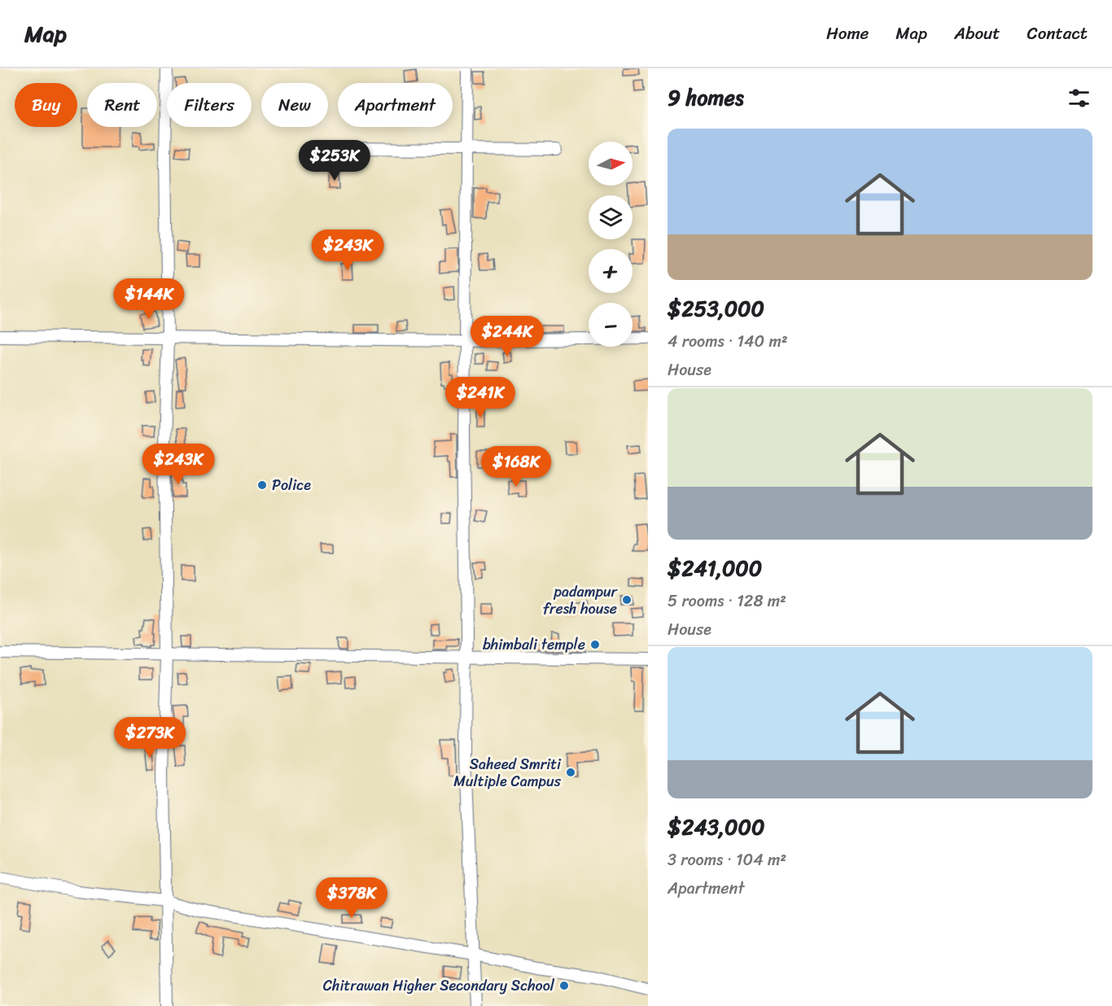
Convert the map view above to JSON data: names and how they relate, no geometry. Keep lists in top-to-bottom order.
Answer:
{
  "places": [
    "Police",
    "padampur fresh house",
    "bhimbali temple",
    "Saheed Smriti Multiple Campus",
    "Chitrawan Higher Secondary School"
  ],
  "north": "right",
  "page": {
    "header": "Map",
    "nav": [
      "Home",
      "Map",
      "About",
      "Contact"
    ],
    "heading": "9 homes",
    "chip": [
      "Buy",
      "Rent",
      "Filters",
      "New",
      "Apartment"
    ],
    "list": [
      {
        "name": "$253,000",
        "note": "4 rooms · 140 m² · House"
      },
      {
        "name": "$241,000",
        "note": "5 rooms · 128 m² · House"
      },
      {
        "name": "$243,000",
        "note": "3 rooms · 104 m² · Apartment"
      }
    ],
    "price": [
      "$253K",
      "$243K",
      "$144K",
      "$244K",
      "$241K",
      "$243K",
      "$168K",
      "$273K",
      "$378K"
    ],
    "map_buttons": ["+", "−"]
  }
}
